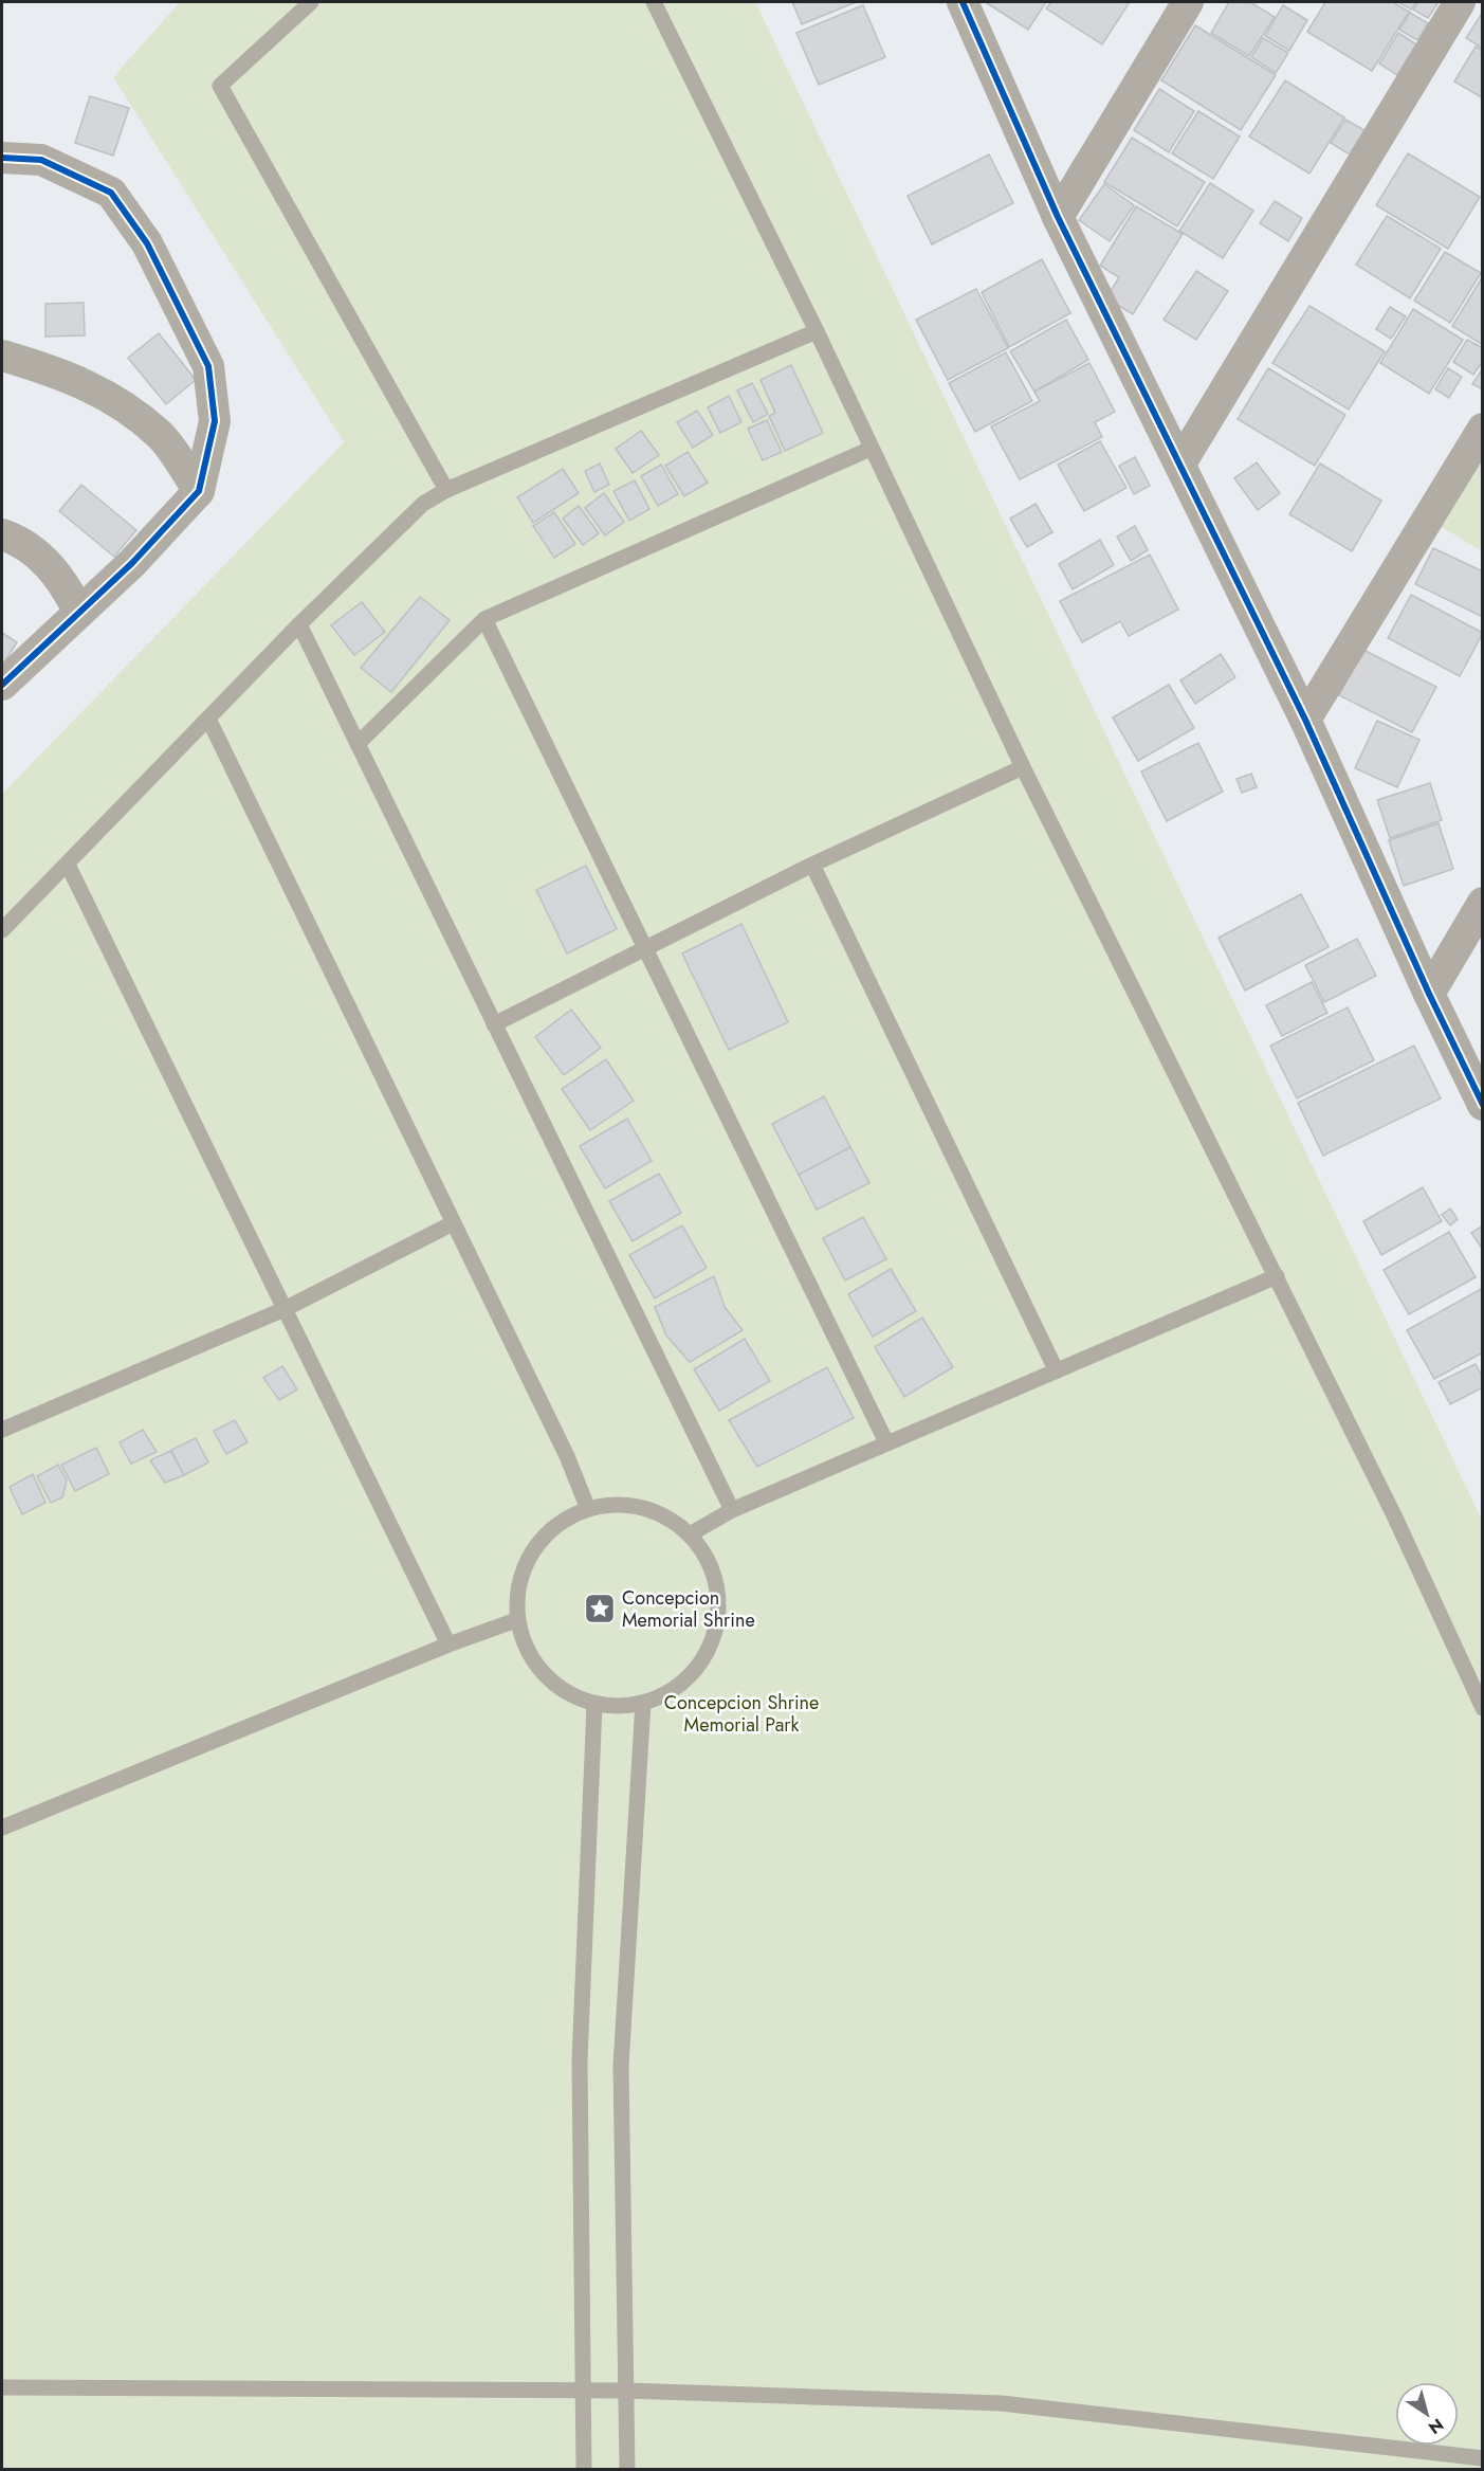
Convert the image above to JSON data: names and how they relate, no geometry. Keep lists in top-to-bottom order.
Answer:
{
  "parks": ["Concepcion Shrine Memorial Park"],
  "places": {
    "place": ["Concepcion Memorial Shrine"]
  },
  "north": "bottom right"
}
